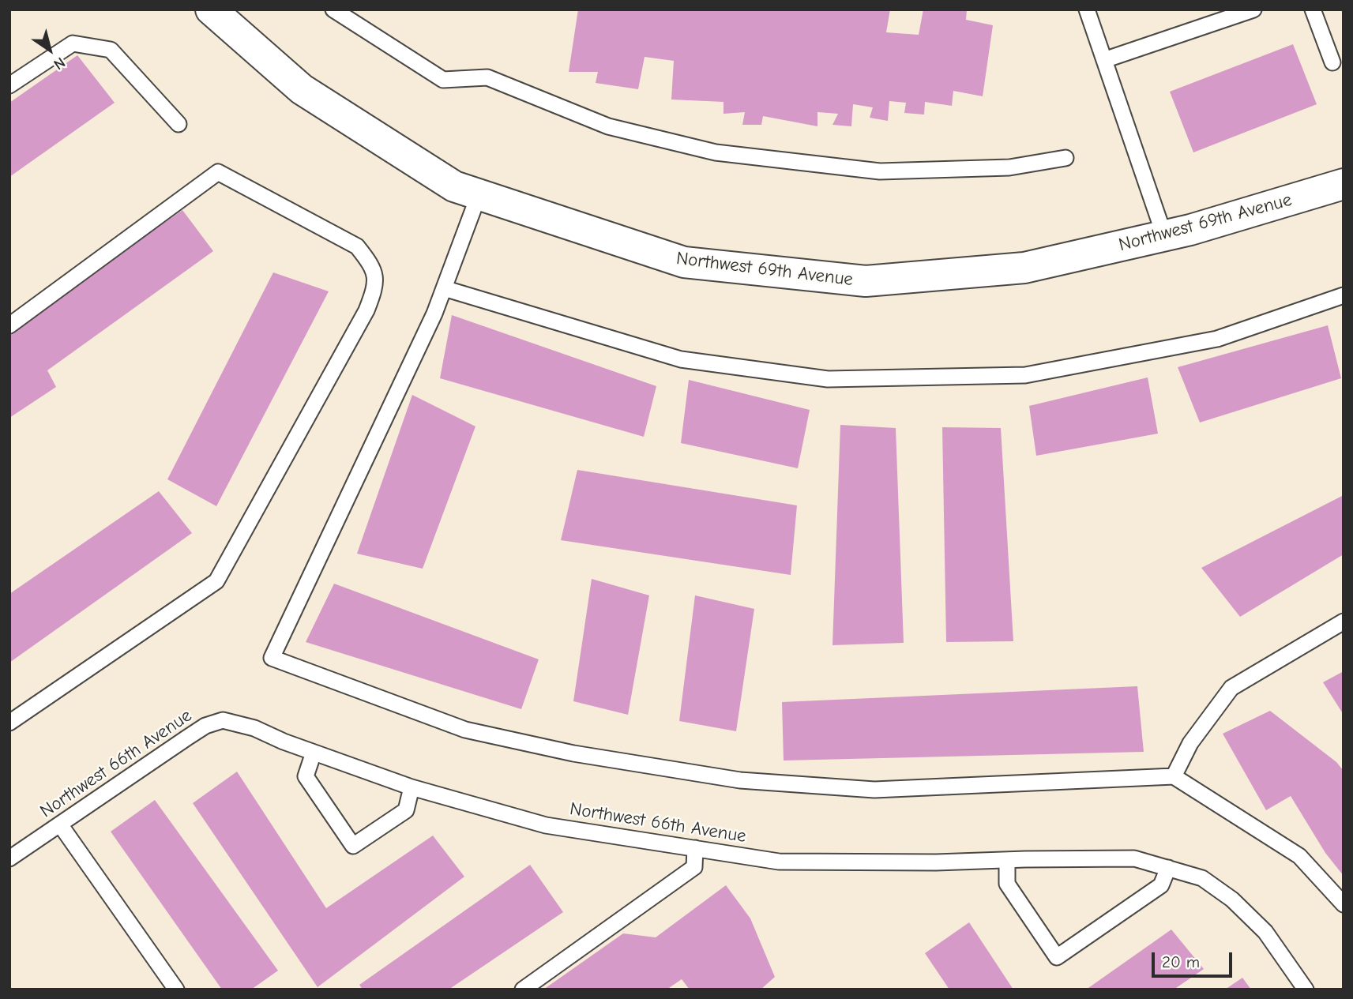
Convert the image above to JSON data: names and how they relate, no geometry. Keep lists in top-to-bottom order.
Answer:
{
  "streets": {
    "street": ["Northwest 69th Avenue"],
    "lane": ["Northwest 66th Avenue"]
  },
  "scale_bar": "20 m",
  "north": "bottom right"
}
